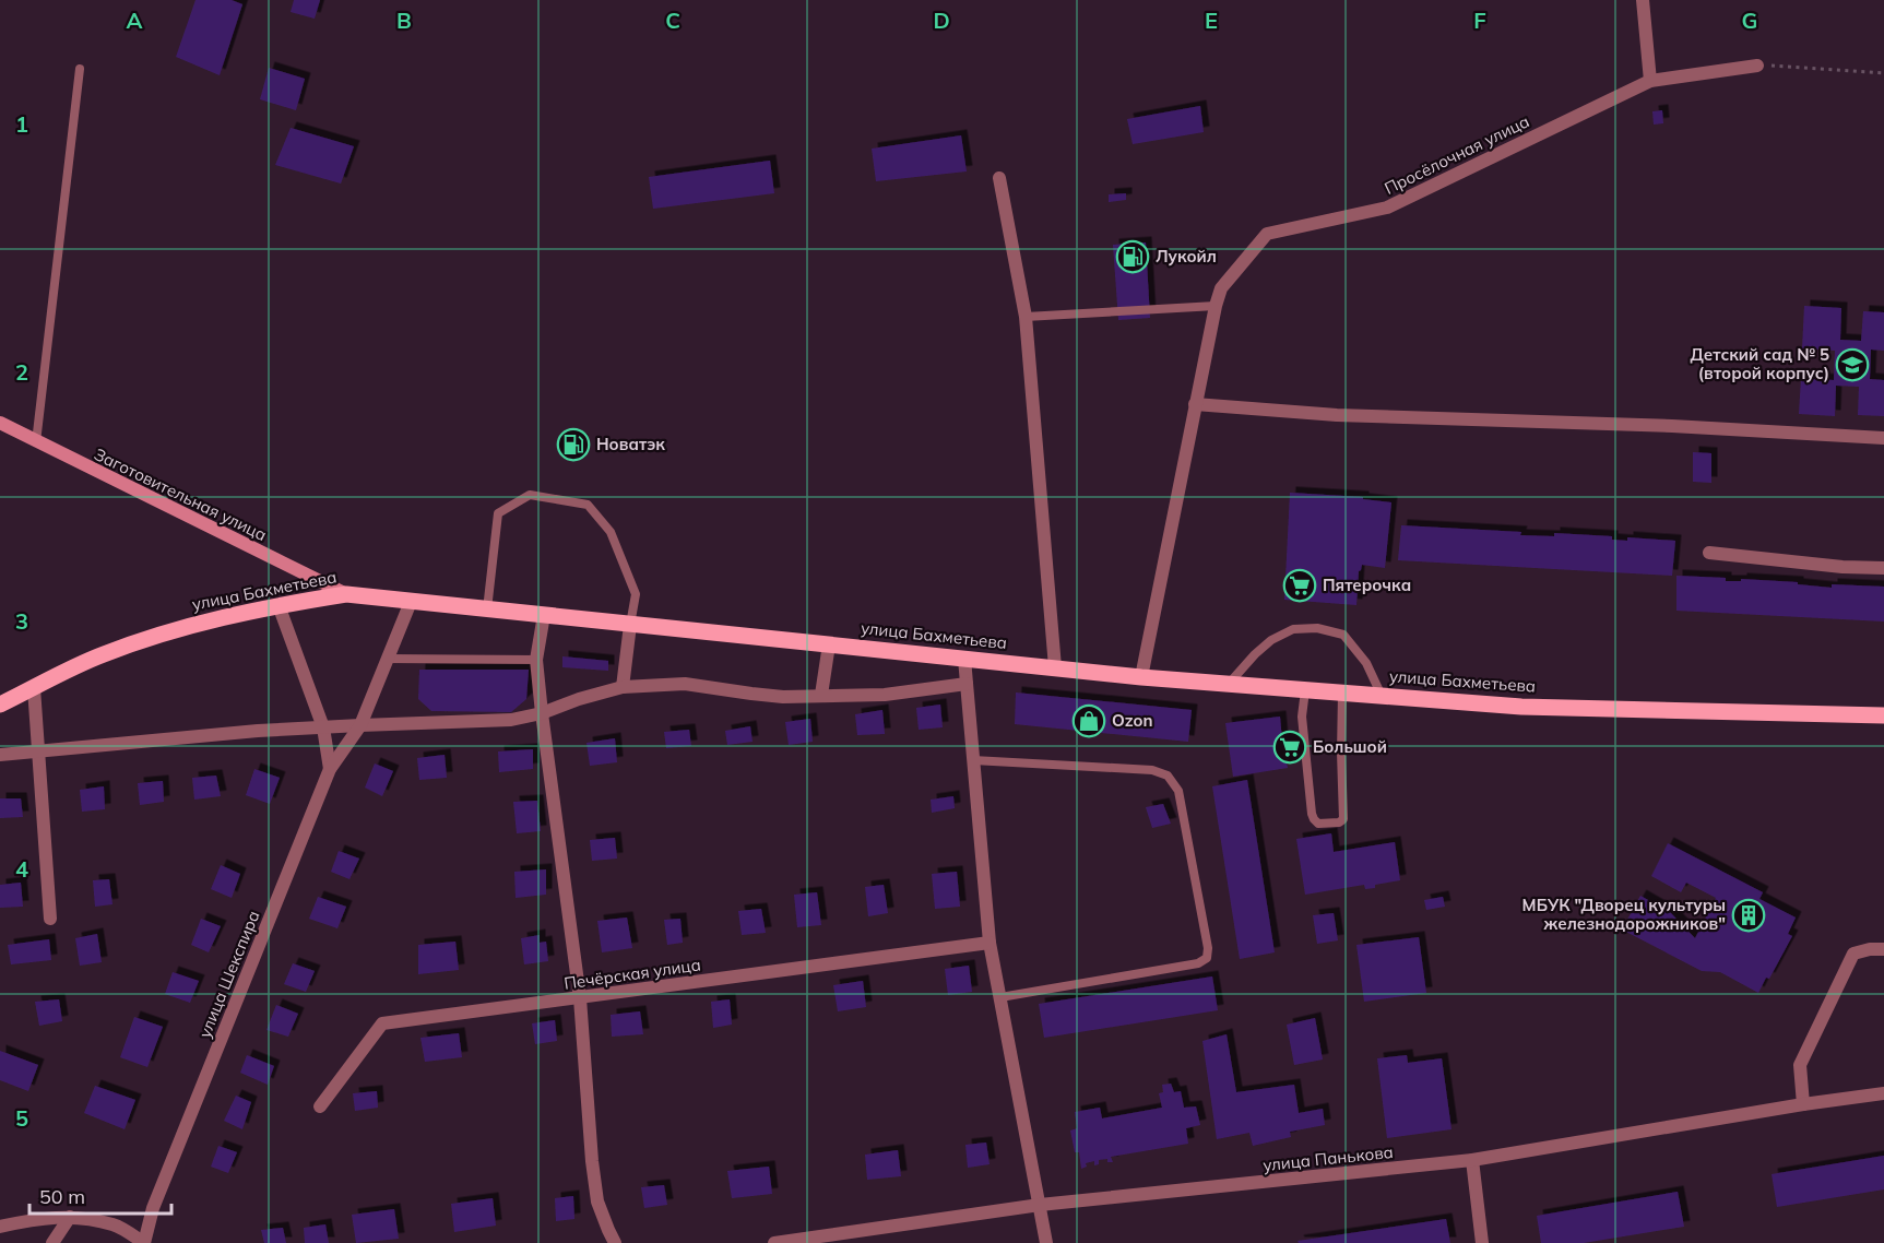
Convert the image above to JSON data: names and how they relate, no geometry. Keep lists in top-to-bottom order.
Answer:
{
  "streets": {
    "main road": ["Заготовительная улица", "улица Бахметьева"],
    "street": [
      "Просёлочная улица",
      "улица Шекспира",
      "Печёрская улица",
      "улица Панькова"
    ]
  },
  "crossings": [
    ["Просёлочная улица", "улица Бахметьева"],
    ["Заготовительная улица", "улица Бахметьева"],
    ["улица Бахметьева", "улица Шекспира"]
  ],
  "places": {
    "fuel station": ["Лукойл", "Новатэк"],
    "school or university": ["Детский сад № 5 (второй корпус)"],
    "supermarket": ["Пятерочка", "Большой"],
    "shop": ["Ozon"],
    "building": ["МБУК \"Дворец культуры железнодорожников\""]
  },
  "scale_bar": "50 m",
  "grid": {
    "columns": [
      "A",
      "B",
      "C",
      "D",
      "E",
      "F",
      "G"
    ],
    "rows": [
      "1",
      "2",
      "3",
      "4",
      "5"
    ]
  }
}
